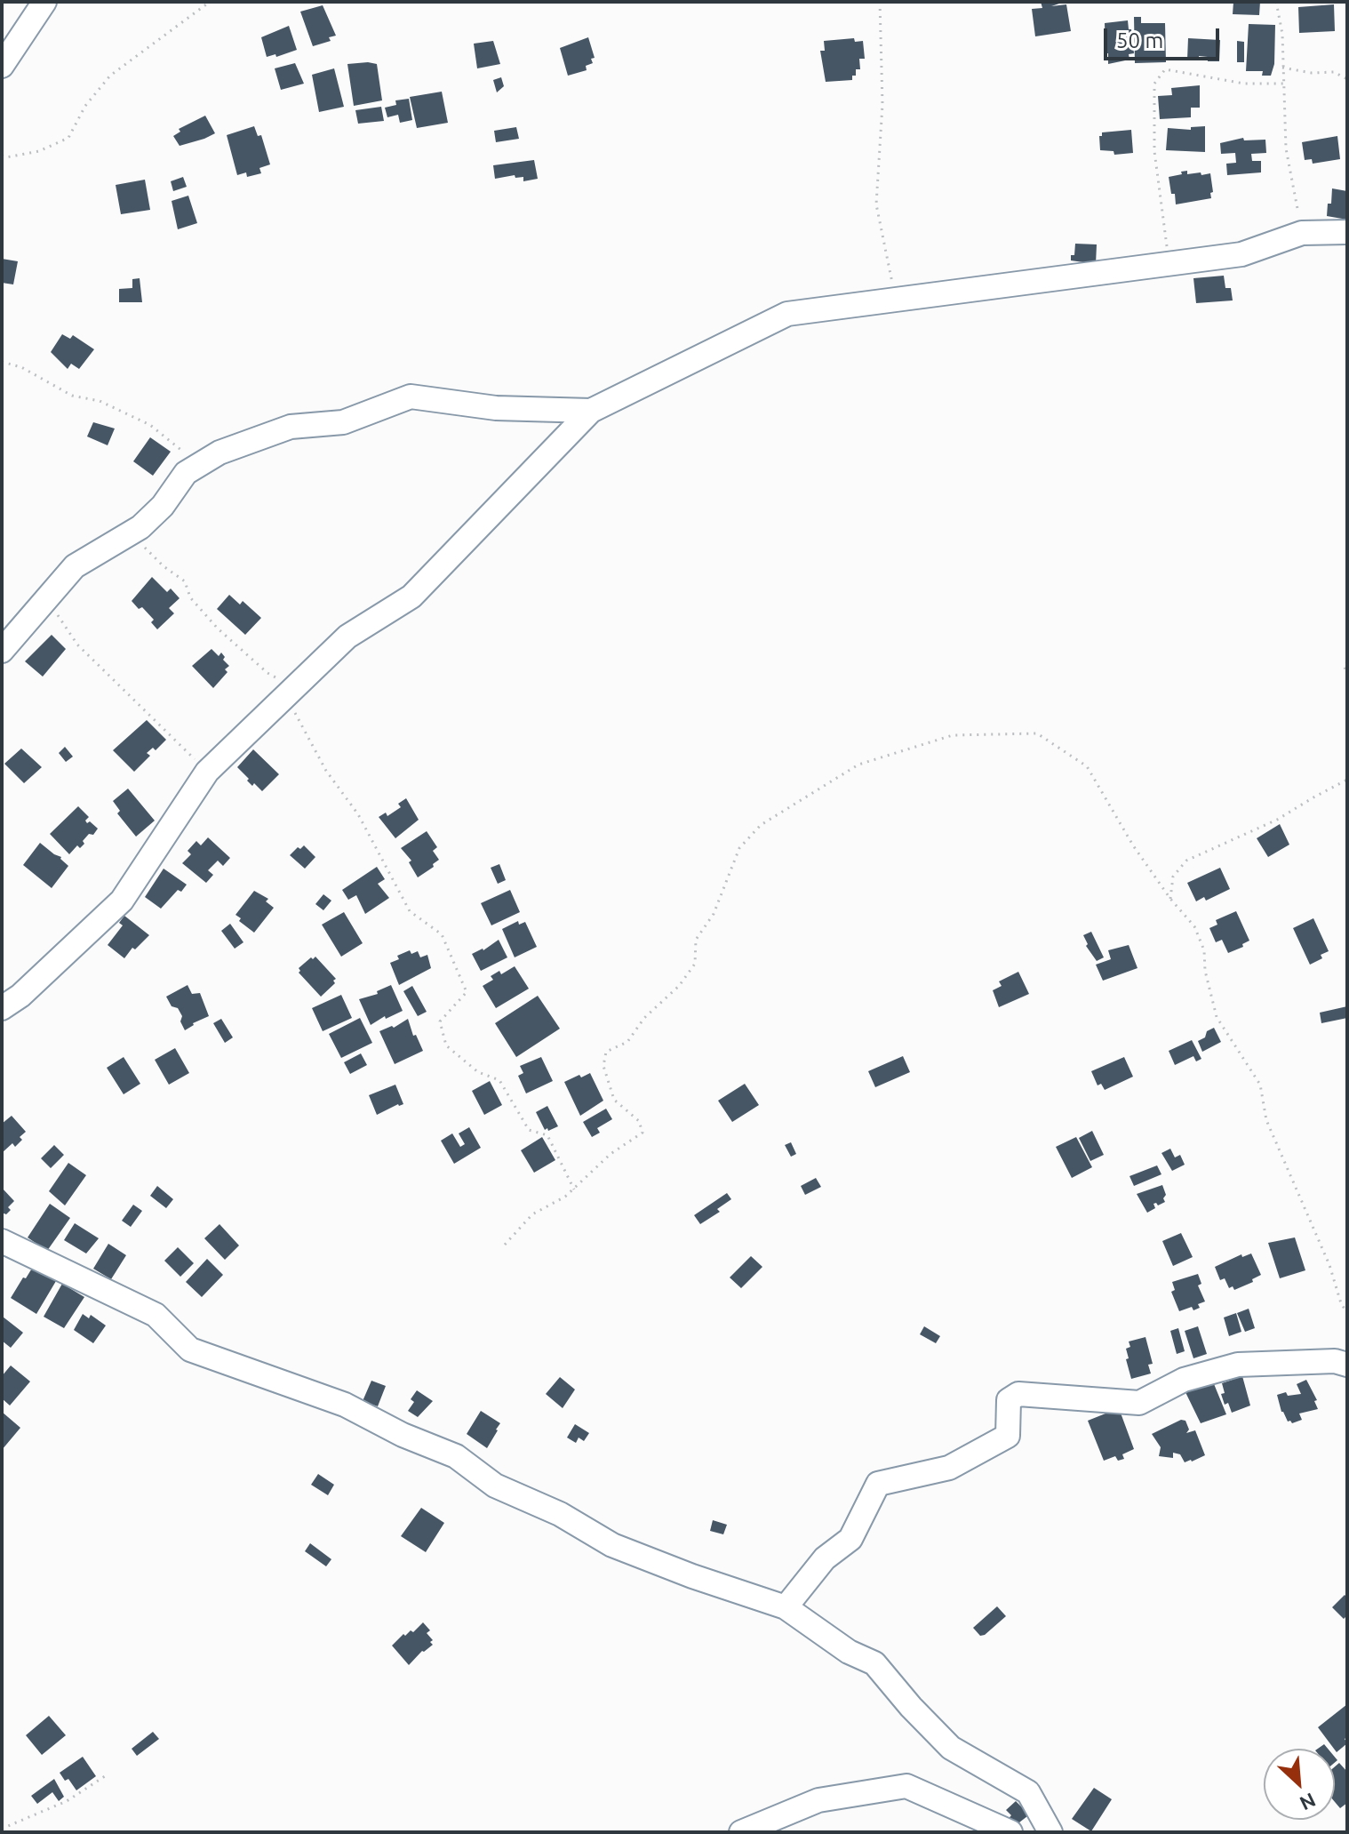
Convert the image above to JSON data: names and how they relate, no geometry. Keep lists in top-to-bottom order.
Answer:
{
  "scale_bar": "50 m",
  "north": "bottom right"
}
